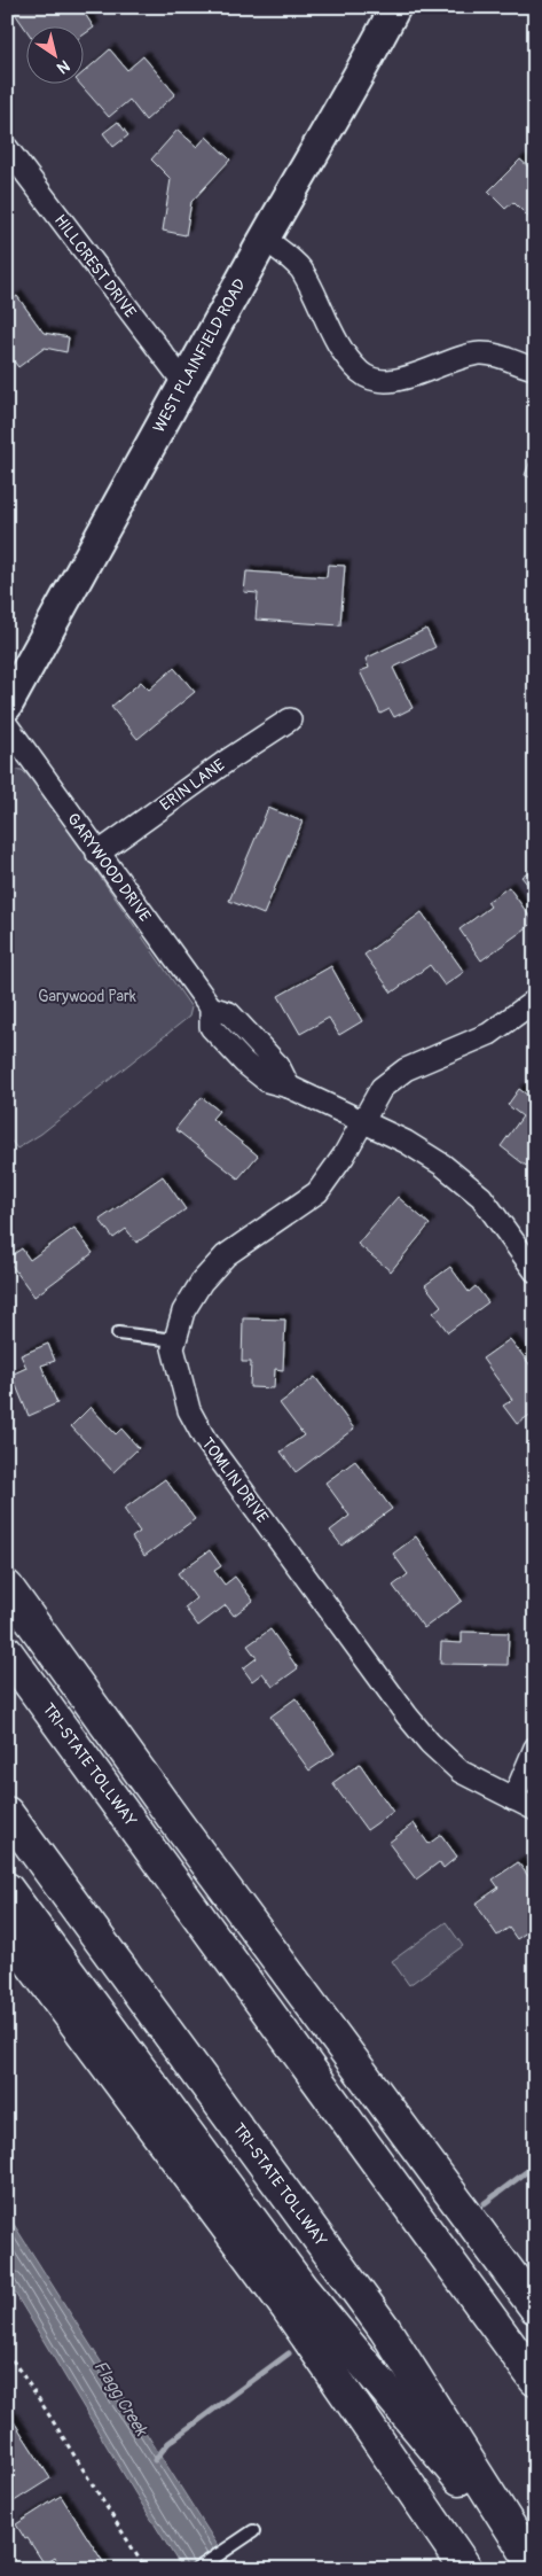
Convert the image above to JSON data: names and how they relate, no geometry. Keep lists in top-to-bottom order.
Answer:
{
  "streets": {
    "highway": ["TRI-STATE TOLLWAY"],
    "main road": ["WEST PLAINFIELD ROAD"],
    "street": [
      "HILLCREST DRIVE",
      "ERIN LANE",
      "GARYWOOD DRIVE",
      "TOMLIN DRIVE"
    ]
  },
  "crossings": [
    ["HILLCREST DRIVE", "WEST PLAINFIELD ROAD"],
    ["ERIN LANE", "GARYWOOD DRIVE"],
    ["GARYWOOD DRIVE", "TOMLIN DRIVE"]
  ],
  "water": ["Flagg Creek"],
  "parks": ["Garywood Park"],
  "north": "bottom right"
}
